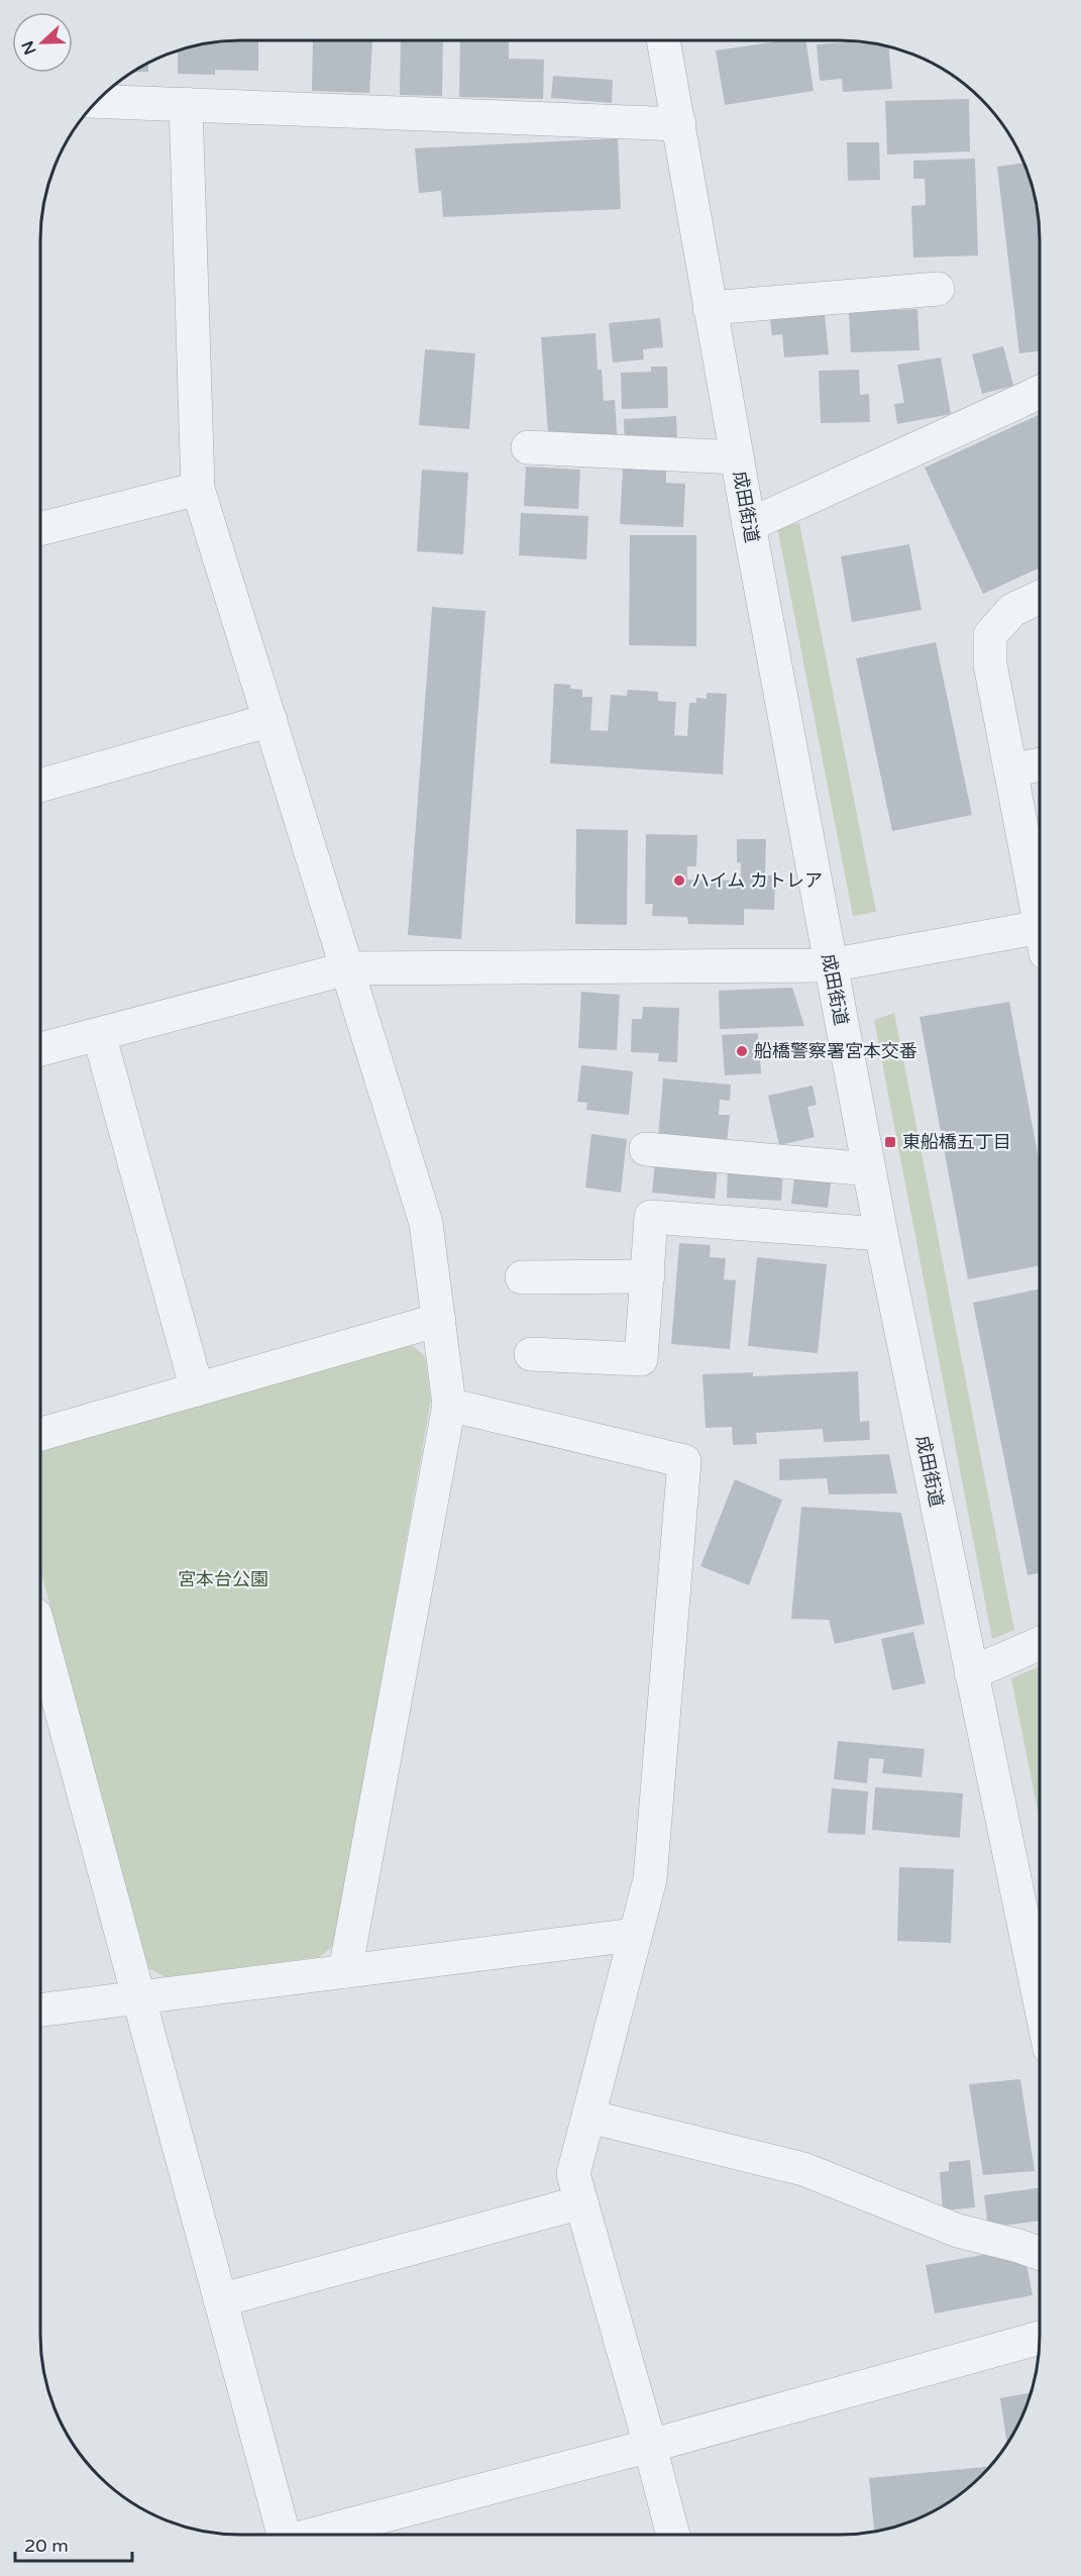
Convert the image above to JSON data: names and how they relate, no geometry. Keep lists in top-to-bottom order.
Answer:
{
  "streets": {
    "street": ["成田街道"]
  },
  "parks": ["宮本台公園"],
  "places": {
    "other": ["ハイム カトレア", "船橋警察署宮本交番"],
    "transit": ["東船橋五丁目"]
  },
  "scale_bar": "20 m",
  "north": "left"
}
